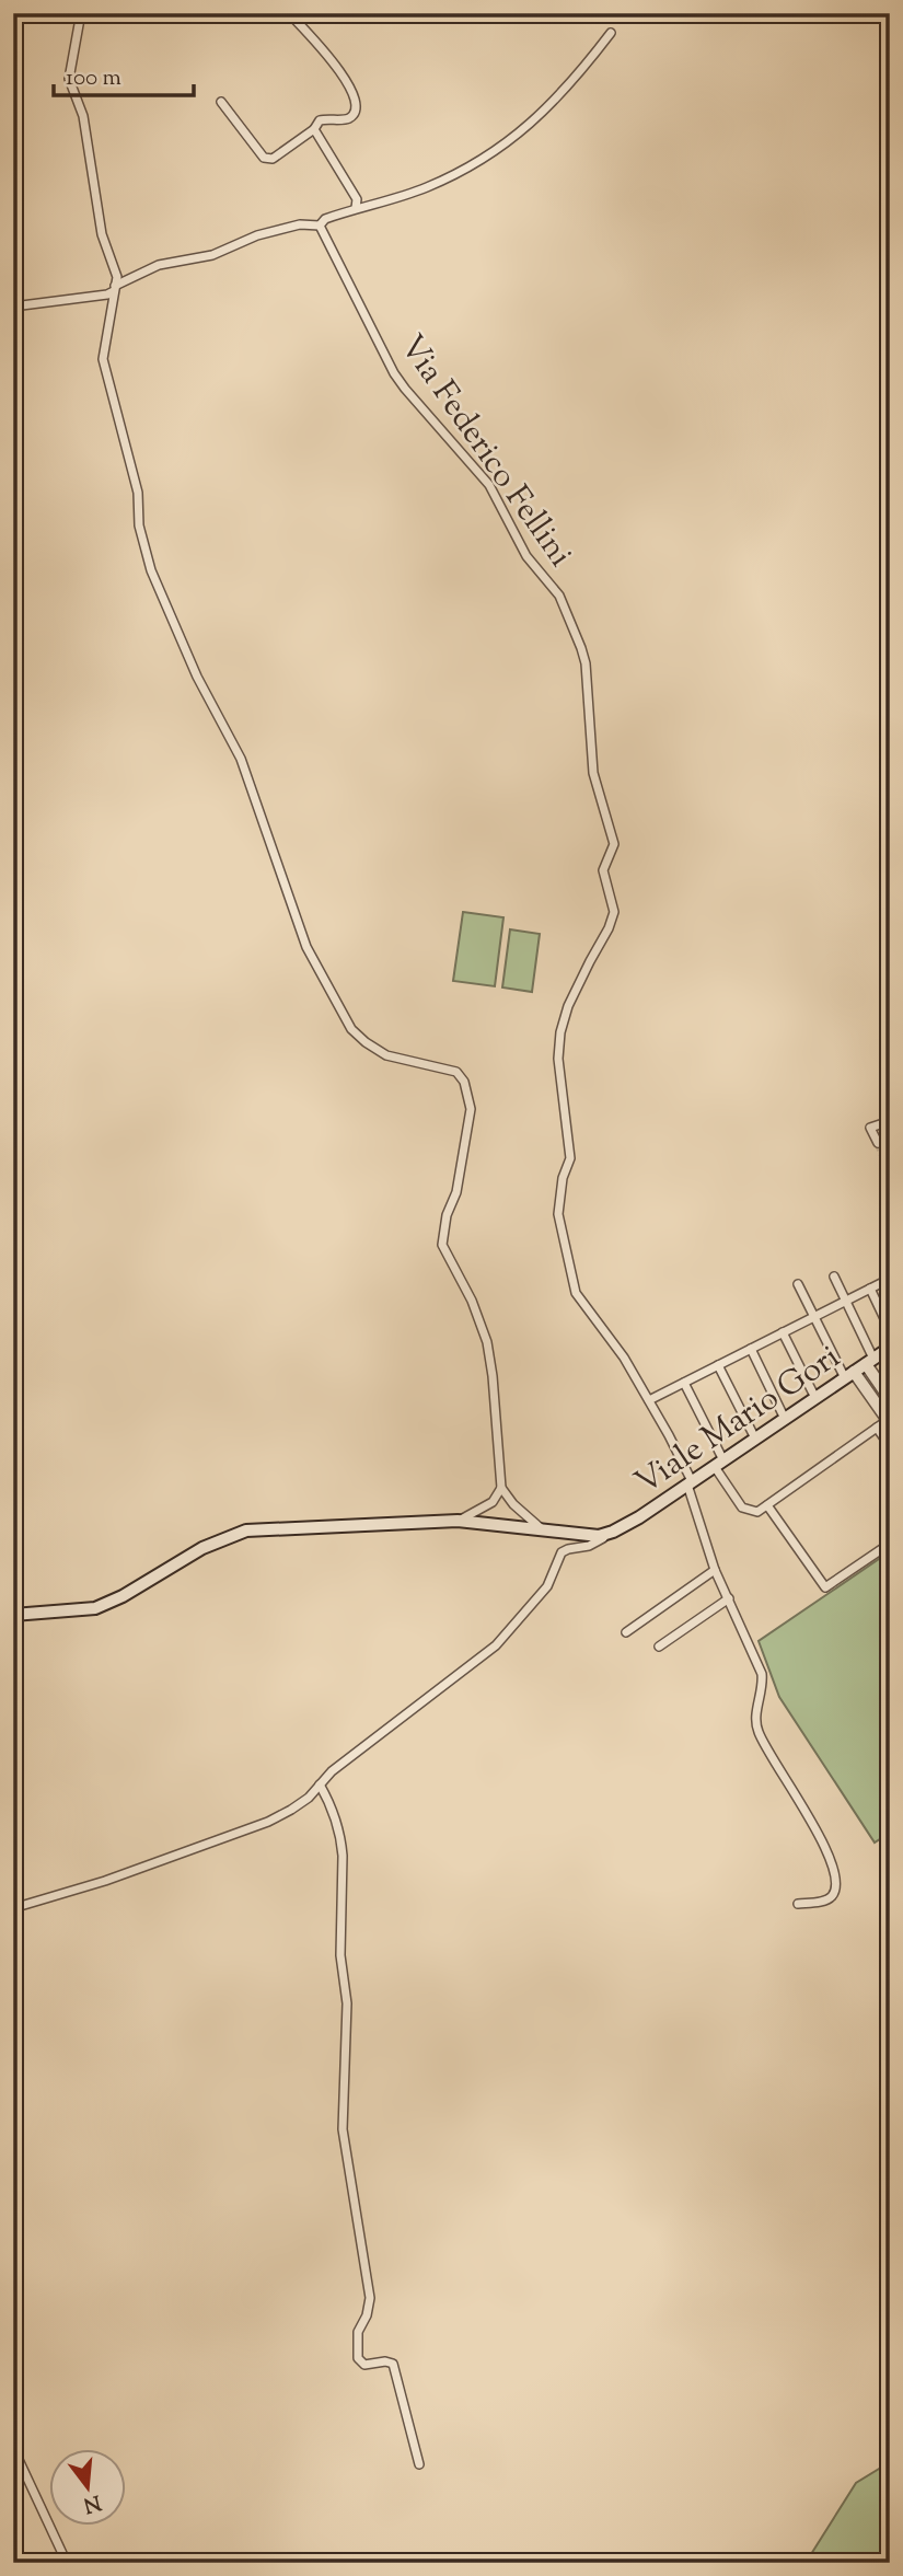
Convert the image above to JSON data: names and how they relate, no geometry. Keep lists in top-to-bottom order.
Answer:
{
  "streets": {
    "main road": ["Viale Mario Gori"],
    "street": ["Via Federico Fellini"]
  },
  "crossings": [
    ["Via Federico Fellini", "Viale Mario Gori"]
  ],
  "scale_bar": "100 m",
  "north": "bottom"
}
